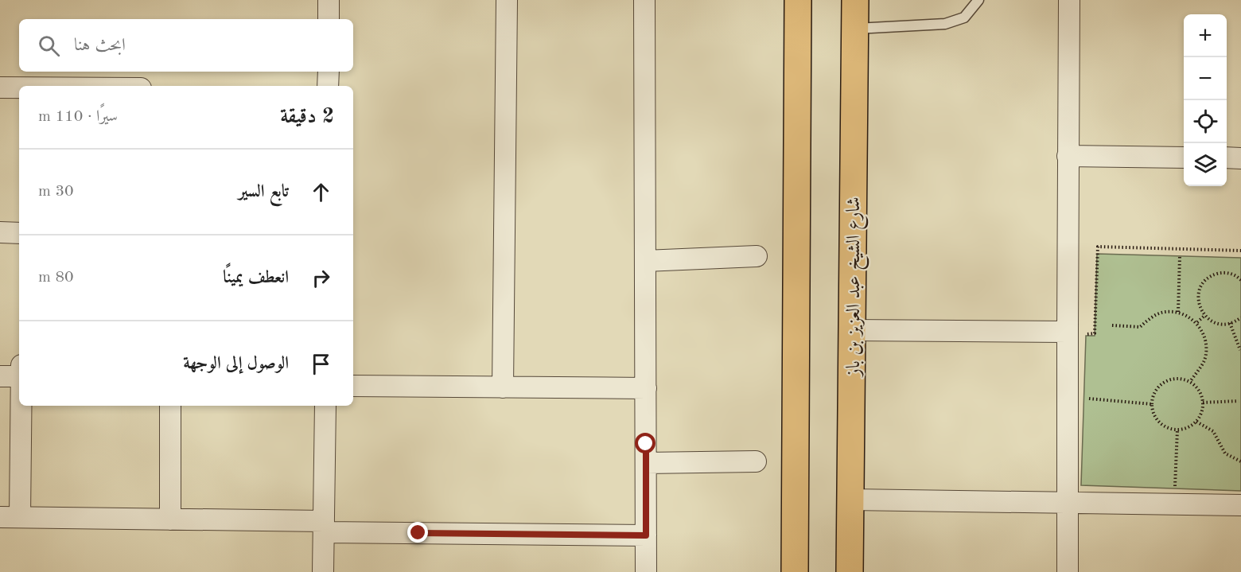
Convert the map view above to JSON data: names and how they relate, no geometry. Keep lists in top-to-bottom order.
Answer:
{
  "streets": {
    "main road": ["شارع الشيخ عبد العزيز بن باز"]
  },
  "page": {
    "map_buttons": ["+", "−"],
    "search": "ابحث هنا",
    "heading": ["2 دقيقة", "سيرًا · 110 m"],
    "list": [
      ["تابع السير", "30 m"],
      ["انعطف يمينًا", "80 m"],
      "الوصول إلى الوجهة"
    ]
  }
}
